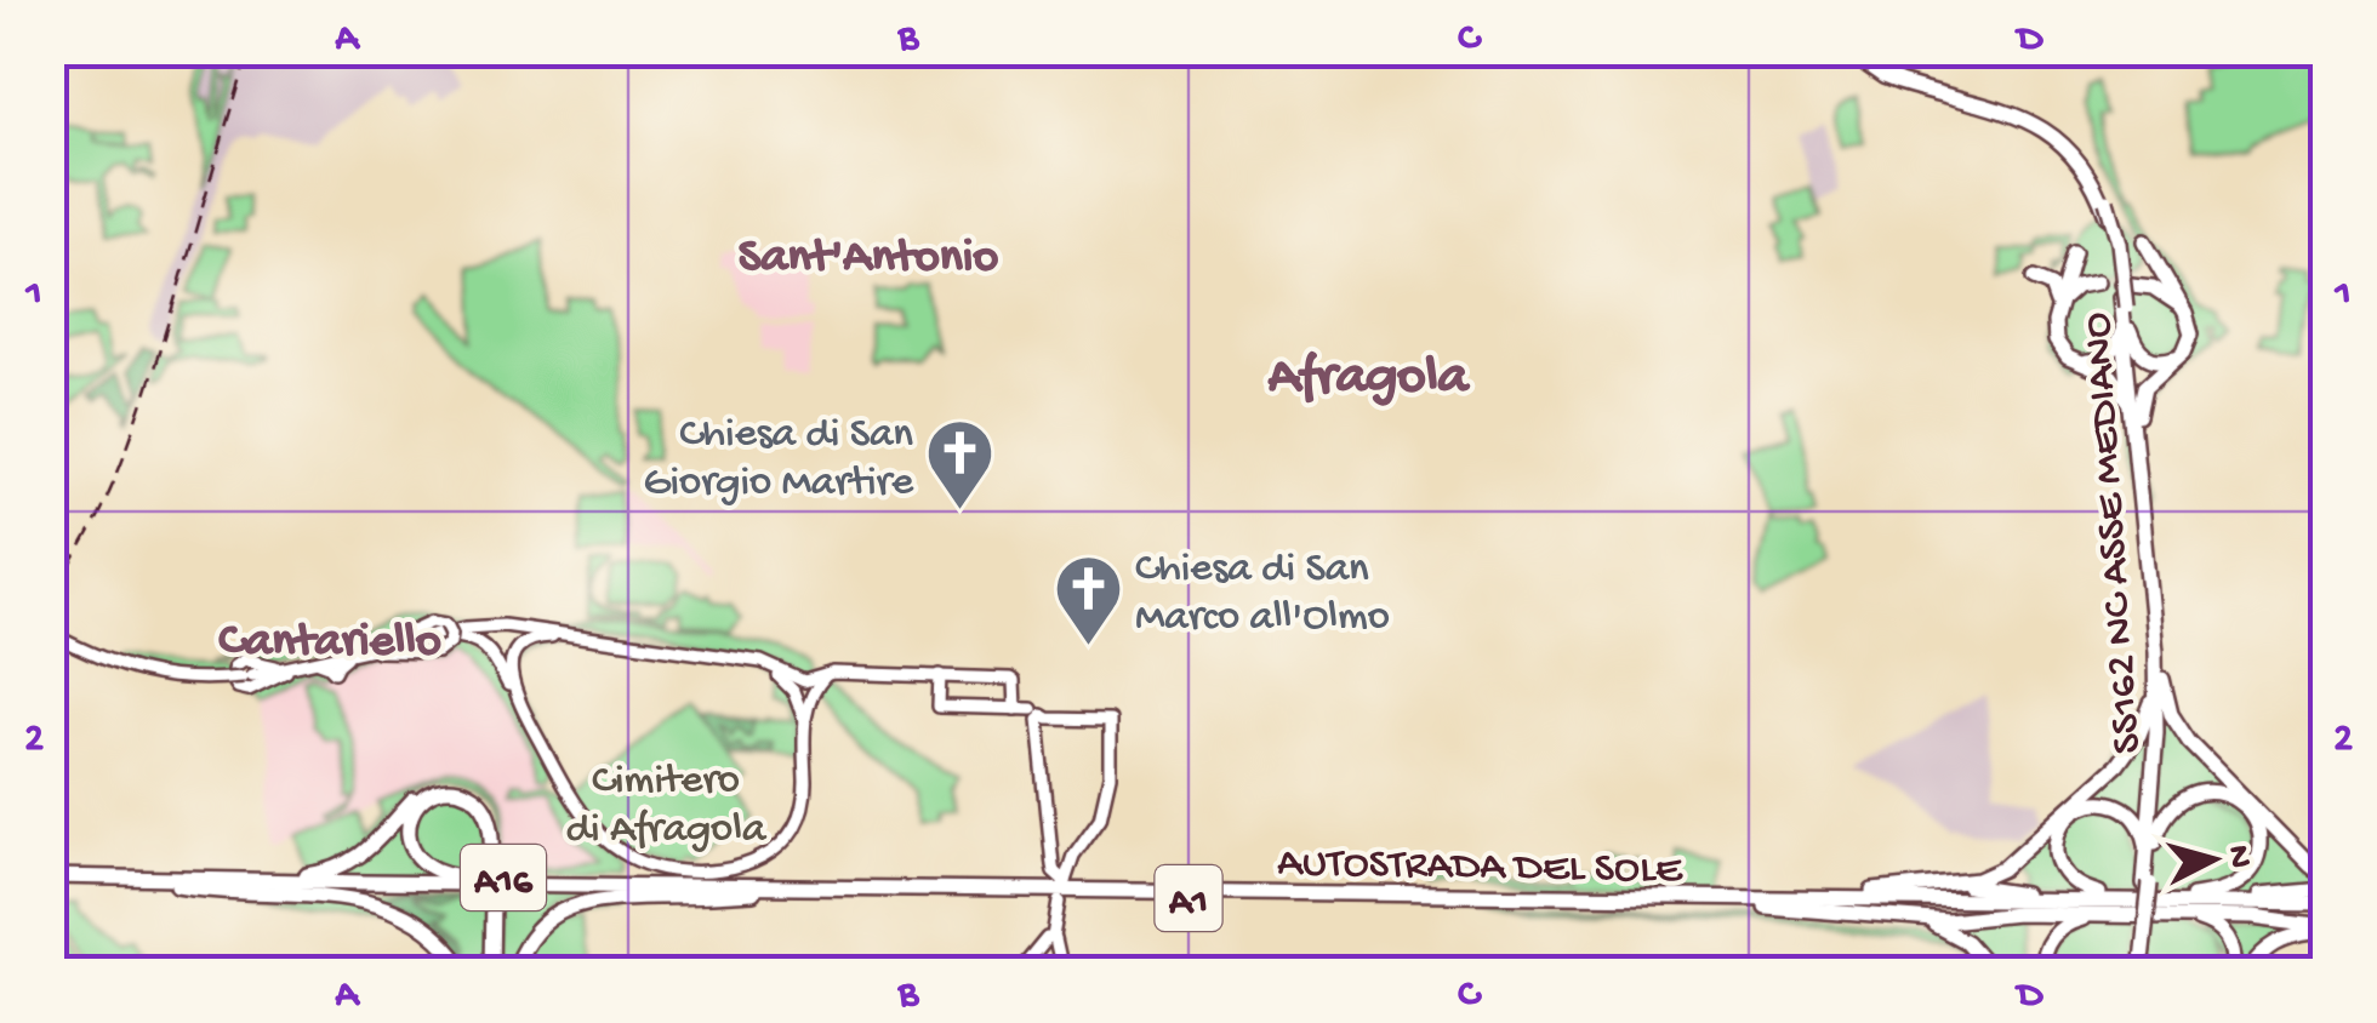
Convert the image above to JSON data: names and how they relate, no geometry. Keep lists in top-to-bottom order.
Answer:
{
  "streets": {
    "highway": [
      "SS162 NC ASSE MEDIANO",
      "AUTOSTRADA DEL SOLE",
      "A16",
      "A1"
    ]
  },
  "crossings": [
    ["AUTOSTRADA DEL SOLE", "A16"]
  ],
  "districts": ["Sant'Antonio", "Afragola", "Cantariello"],
  "parks": ["Cimitero di Afragola"],
  "places": {
    "church": ["Chiesa di San Giorgio Martire", "Chiesa di San Marco all'Olmo"]
  },
  "north": "right",
  "grid": {
    "columns": [
      "A",
      "B",
      "C",
      "D"
    ],
    "rows": ["1", "2"]
  }
}
